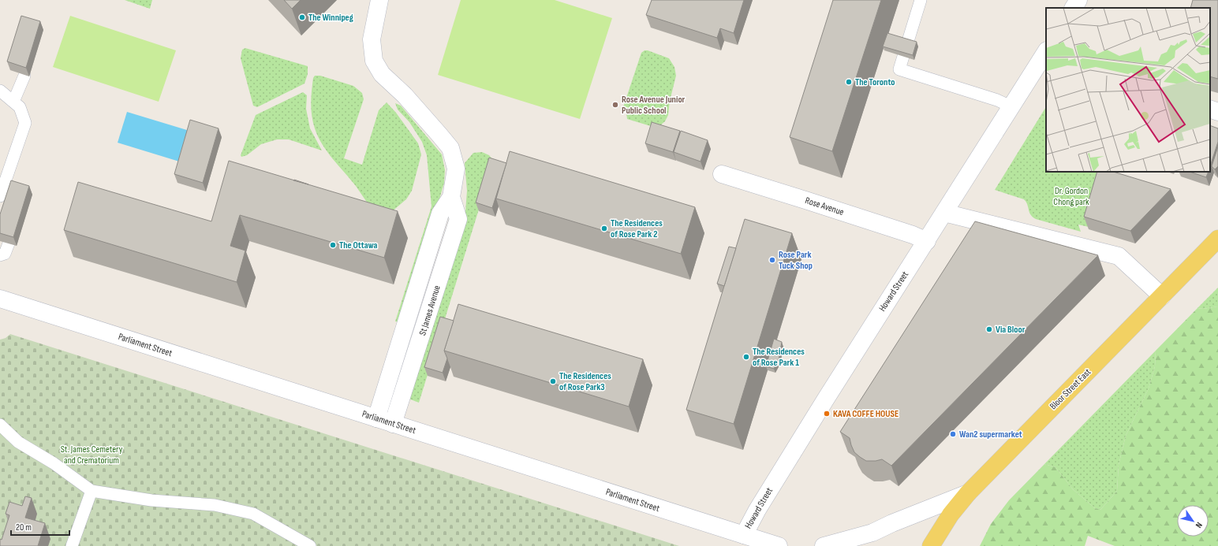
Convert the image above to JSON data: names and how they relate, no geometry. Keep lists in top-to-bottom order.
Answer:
{
  "streets": {
    "main road": ["Bloor Street East"],
    "street": [
      "Rose Avenue",
      "Howard Street",
      "St James Avenue",
      "Parliament Street"
    ]
  },
  "crossings": [
    ["Rose Avenue", "Howard Street"],
    ["Howard Street", "Parliament Street"],
    ["St James Avenue", "Parliament Street"]
  ],
  "parks": ["Dr. Gordon Chong park", "St. James Cemetery and Crematorium"],
  "places": [
    "The Winnipeg",
    "The Toronto",
    "Rose Avenue Junior Public School",
    "The Residences of Rose Park 2",
    "The Ottawa",
    "Rose Park Tuck Shop",
    "Via Bloor",
    "The Residences of Rose Park 1",
    "The Residences of Rose Park3",
    "KAVA COFFE HOUSE",
    "Wan2 supermarket"
  ],
  "scale_bar": "20 m",
  "north": "bottom right"
}
